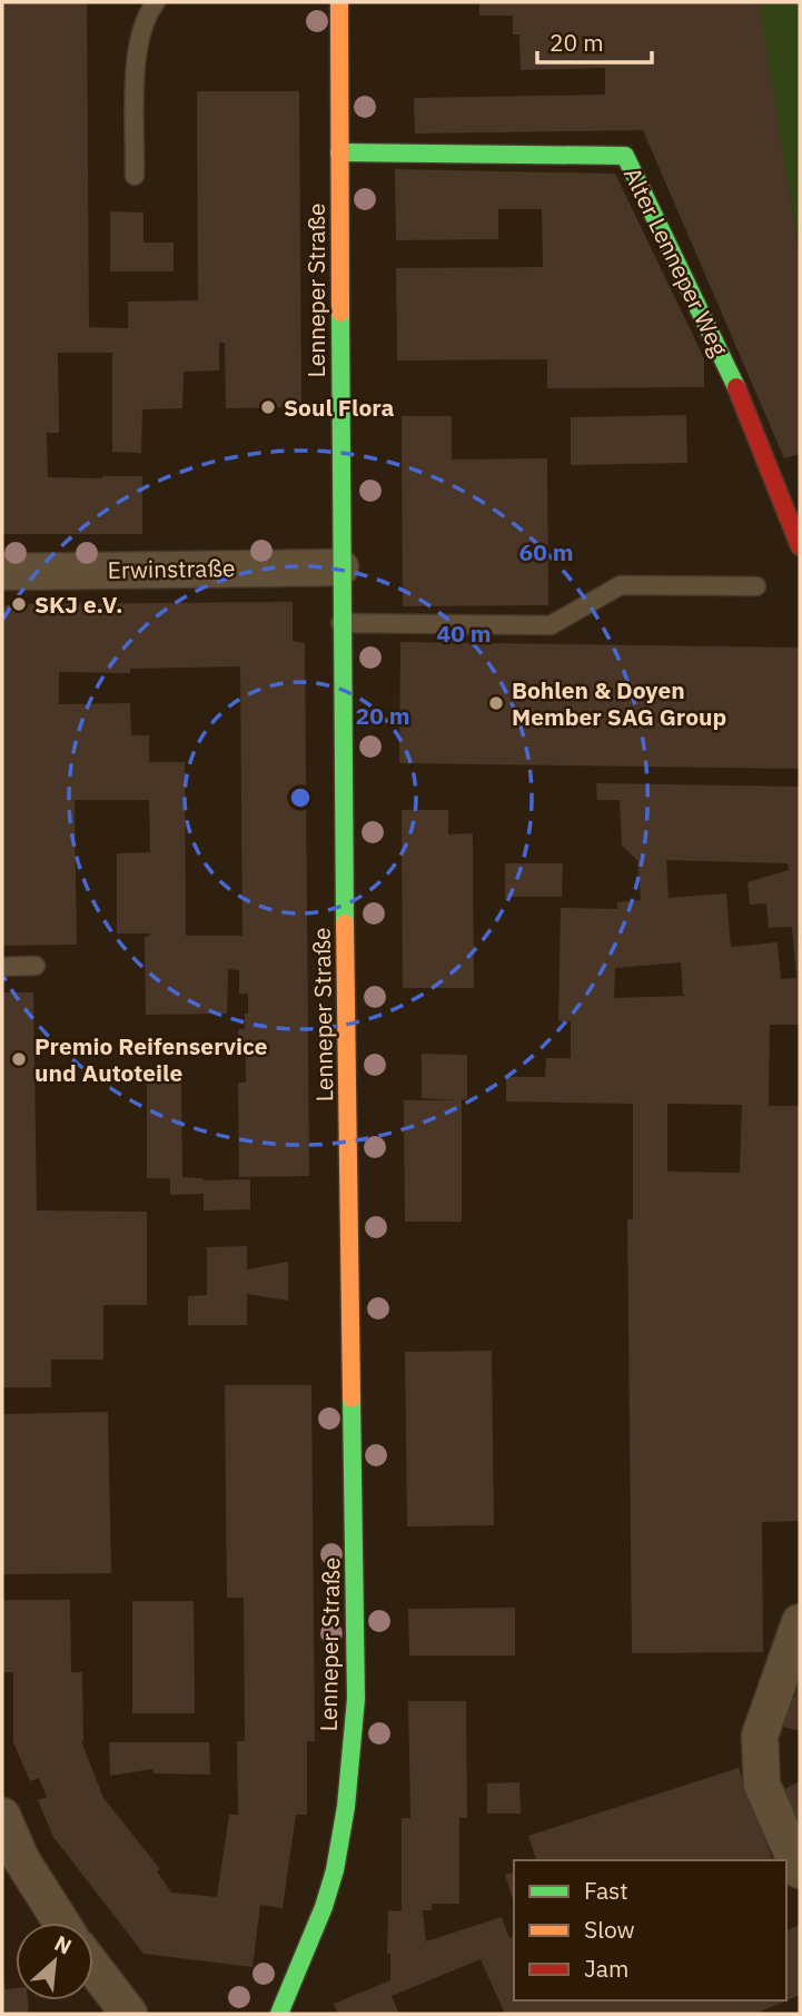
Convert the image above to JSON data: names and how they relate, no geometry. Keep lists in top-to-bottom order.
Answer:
{
  "streets": {
    "main road": ["Alter Lenneper Weg", "Lenneper Straße"],
    "street": ["Erwinstraße"]
  },
  "crossings": [
    ["Alter Lenneper Weg", "Lenneper Straße"],
    ["Lenneper Straße", "Erwinstraße"]
  ],
  "places": [
    "Soul Flora",
    "SKJ e.V.",
    "Bohlen & Doyen Member SAG Group",
    "Premio Reifenservice und Autoteile"
  ],
  "legend": ["Fast", "Slow", "Jam"],
  "scale_bar": "20 m",
  "north": "top right",
  "rings": ["60 m", "40 m", "20 m"]
}
